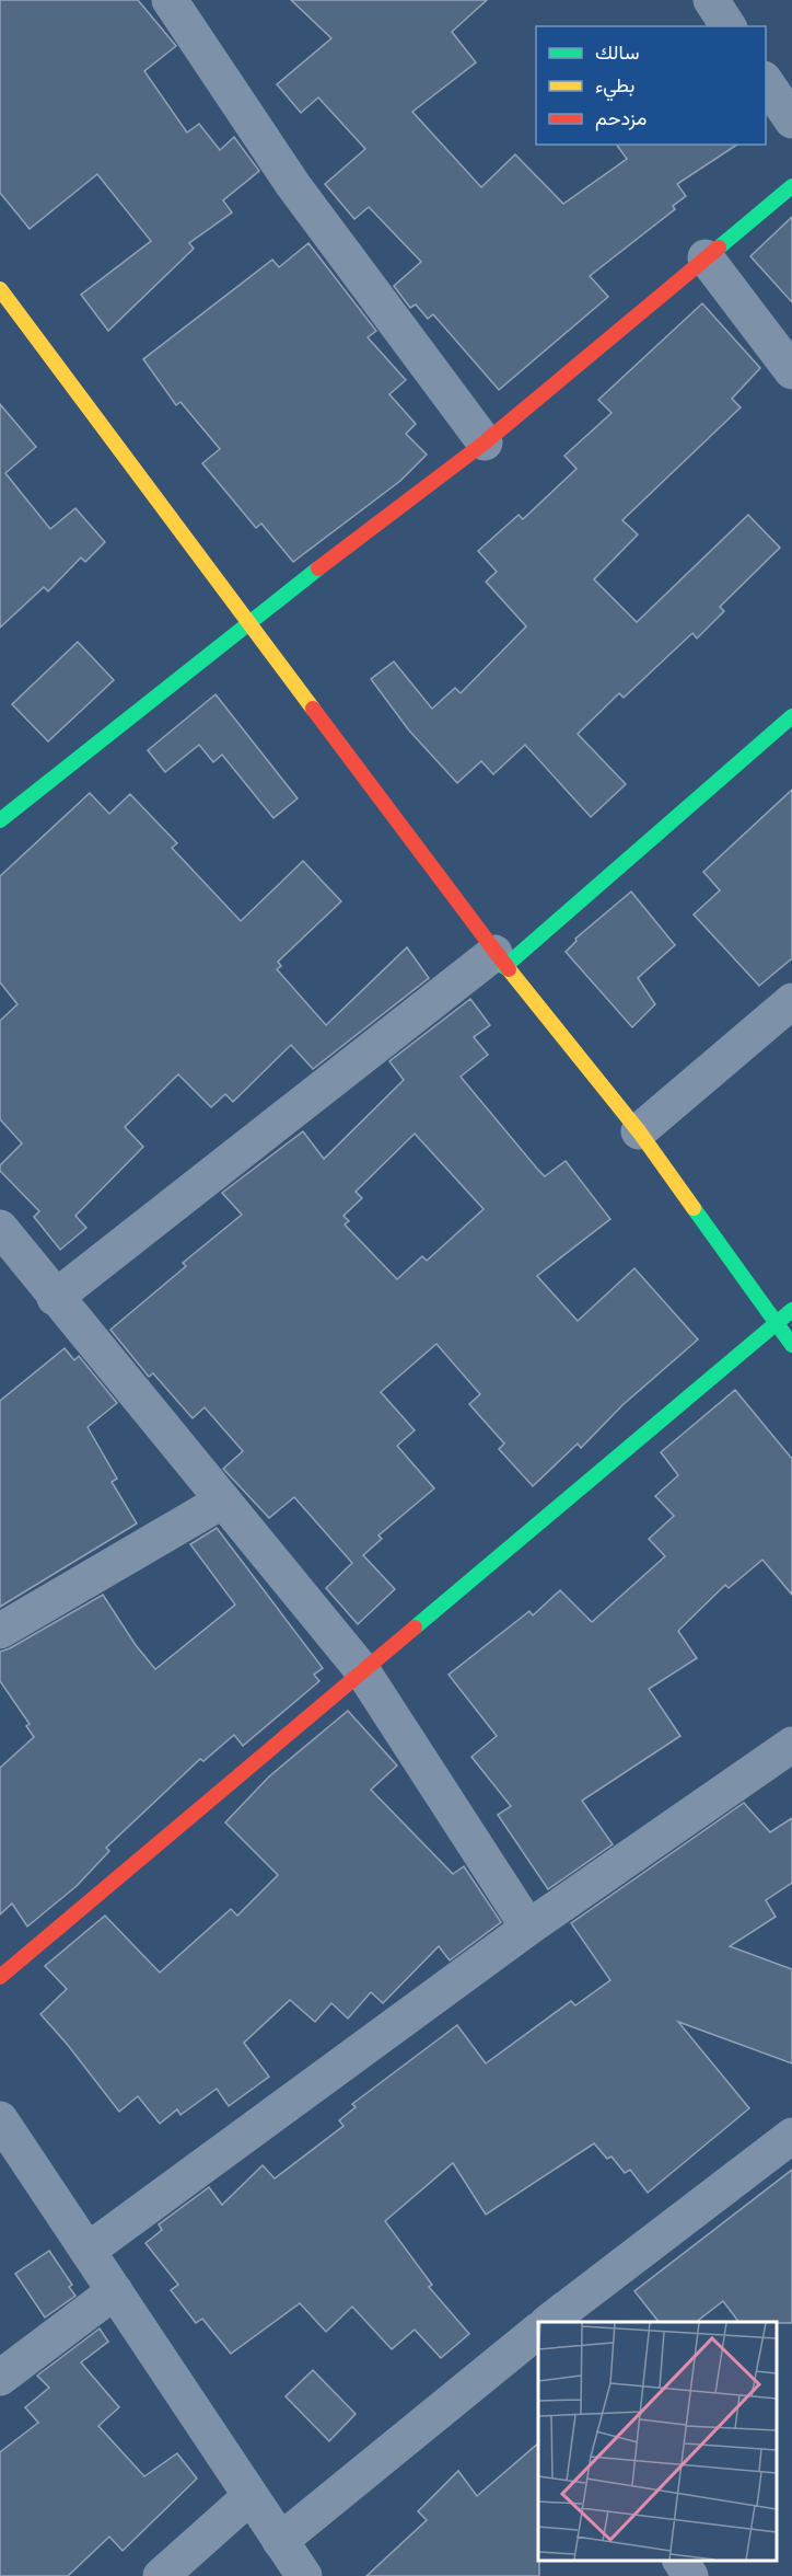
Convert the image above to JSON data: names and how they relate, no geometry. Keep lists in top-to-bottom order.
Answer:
{
  "legend": ["سالك", "بطيء", "مزدحم"]
}
